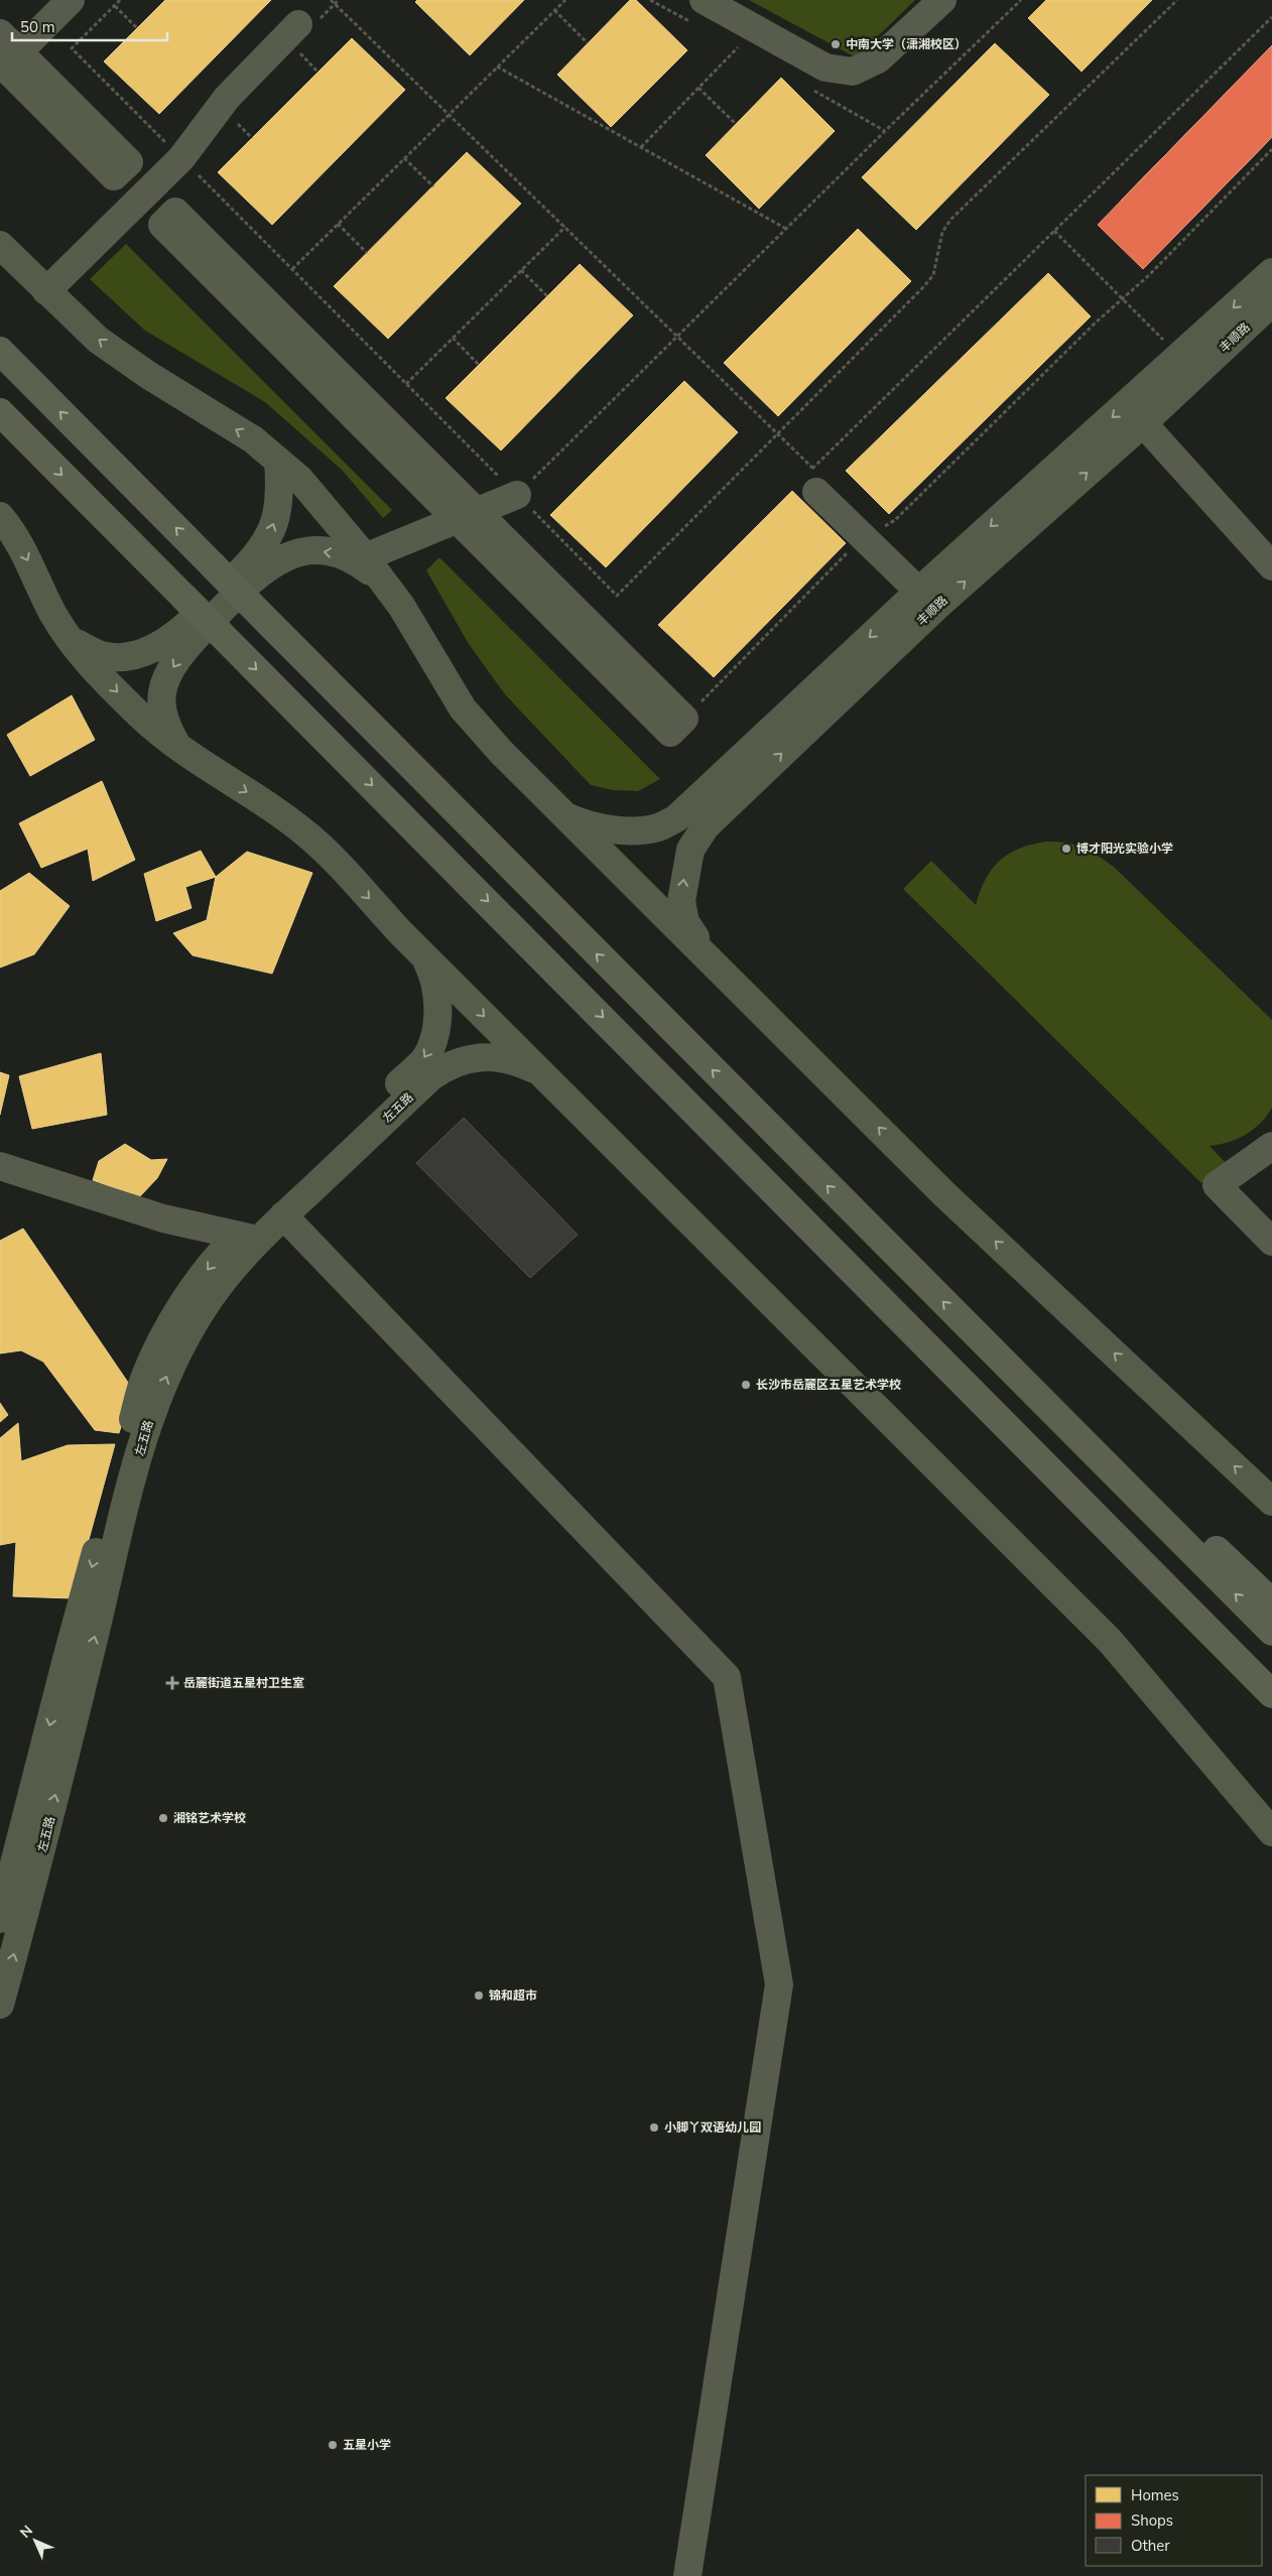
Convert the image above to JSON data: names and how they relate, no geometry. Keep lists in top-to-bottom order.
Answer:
{
  "streets": {
    "main road": ["丰顺路", "左五路"]
  },
  "places": {
    "other": [
      "中南大学（潇湘校区）",
      "博才阳光实验小学",
      "长沙市岳麓区五星艺术学校",
      "湘铭艺术学校",
      "锦和超市",
      "小脚丫双语幼儿园",
      "五星小学"
    ],
    "health": ["岳麓街道五星村卫生室"]
  },
  "legend": ["Homes", "Shops", "Other"],
  "scale_bar": "50 m",
  "north": "top left"
}
